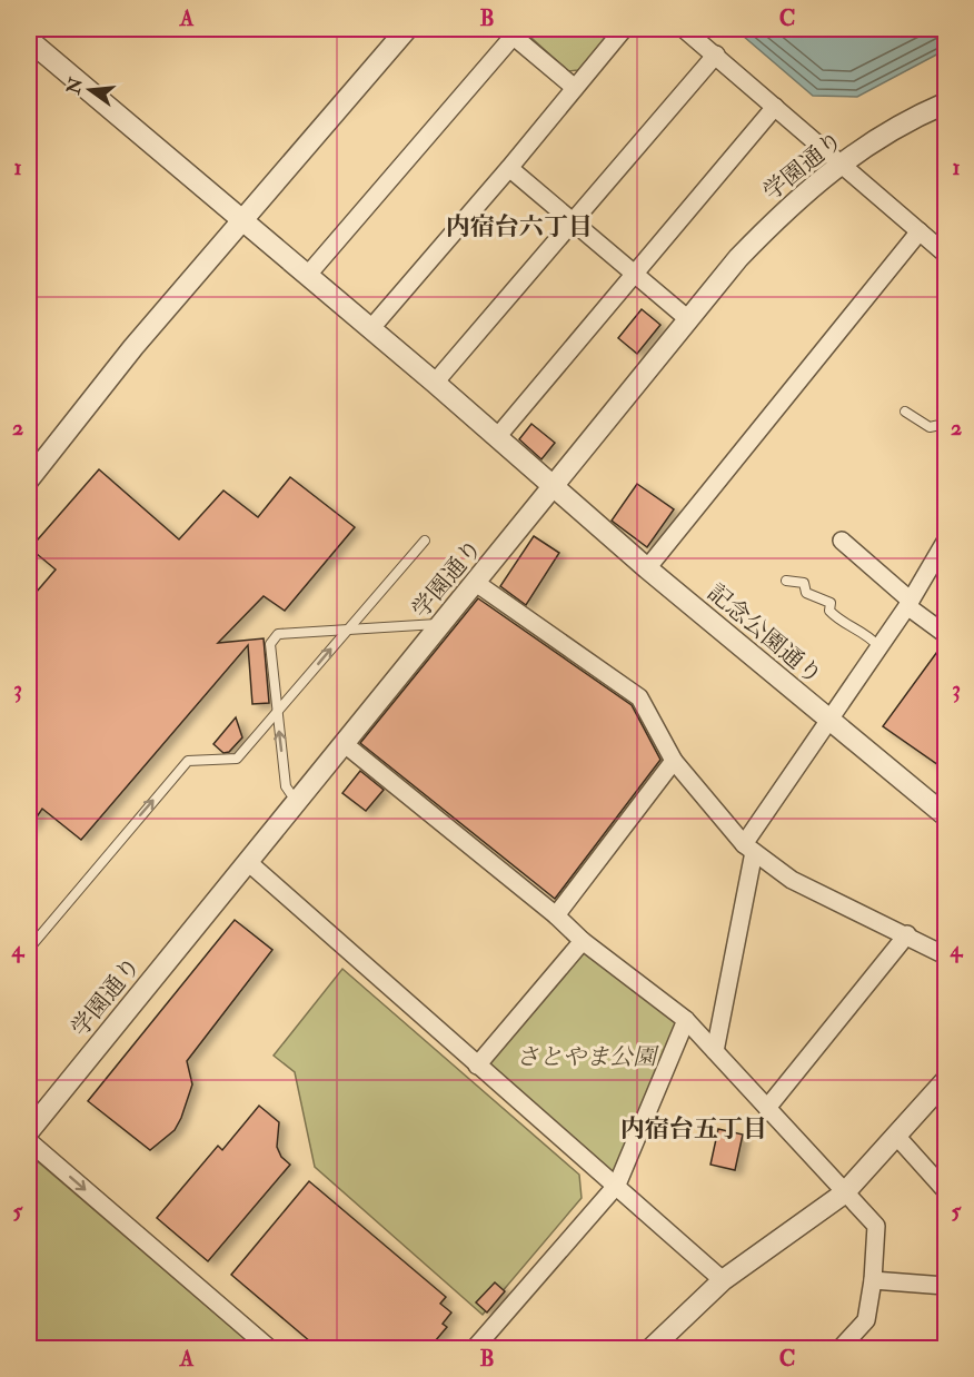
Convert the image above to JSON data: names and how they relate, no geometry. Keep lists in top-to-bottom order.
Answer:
{
  "streets": {
    "street": ["学園通り", "記念公園通り"]
  },
  "crossings": [
    ["学園通り", "記念公園通り"]
  ],
  "districts": ["内宿台六丁目", "内宿台五丁目"],
  "parks": ["さとやま公園"],
  "north": "left",
  "grid": {
    "columns": ["A", "B", "C"],
    "rows": [
      "1",
      "2",
      "3",
      "4",
      "5"
    ]
  }
}
